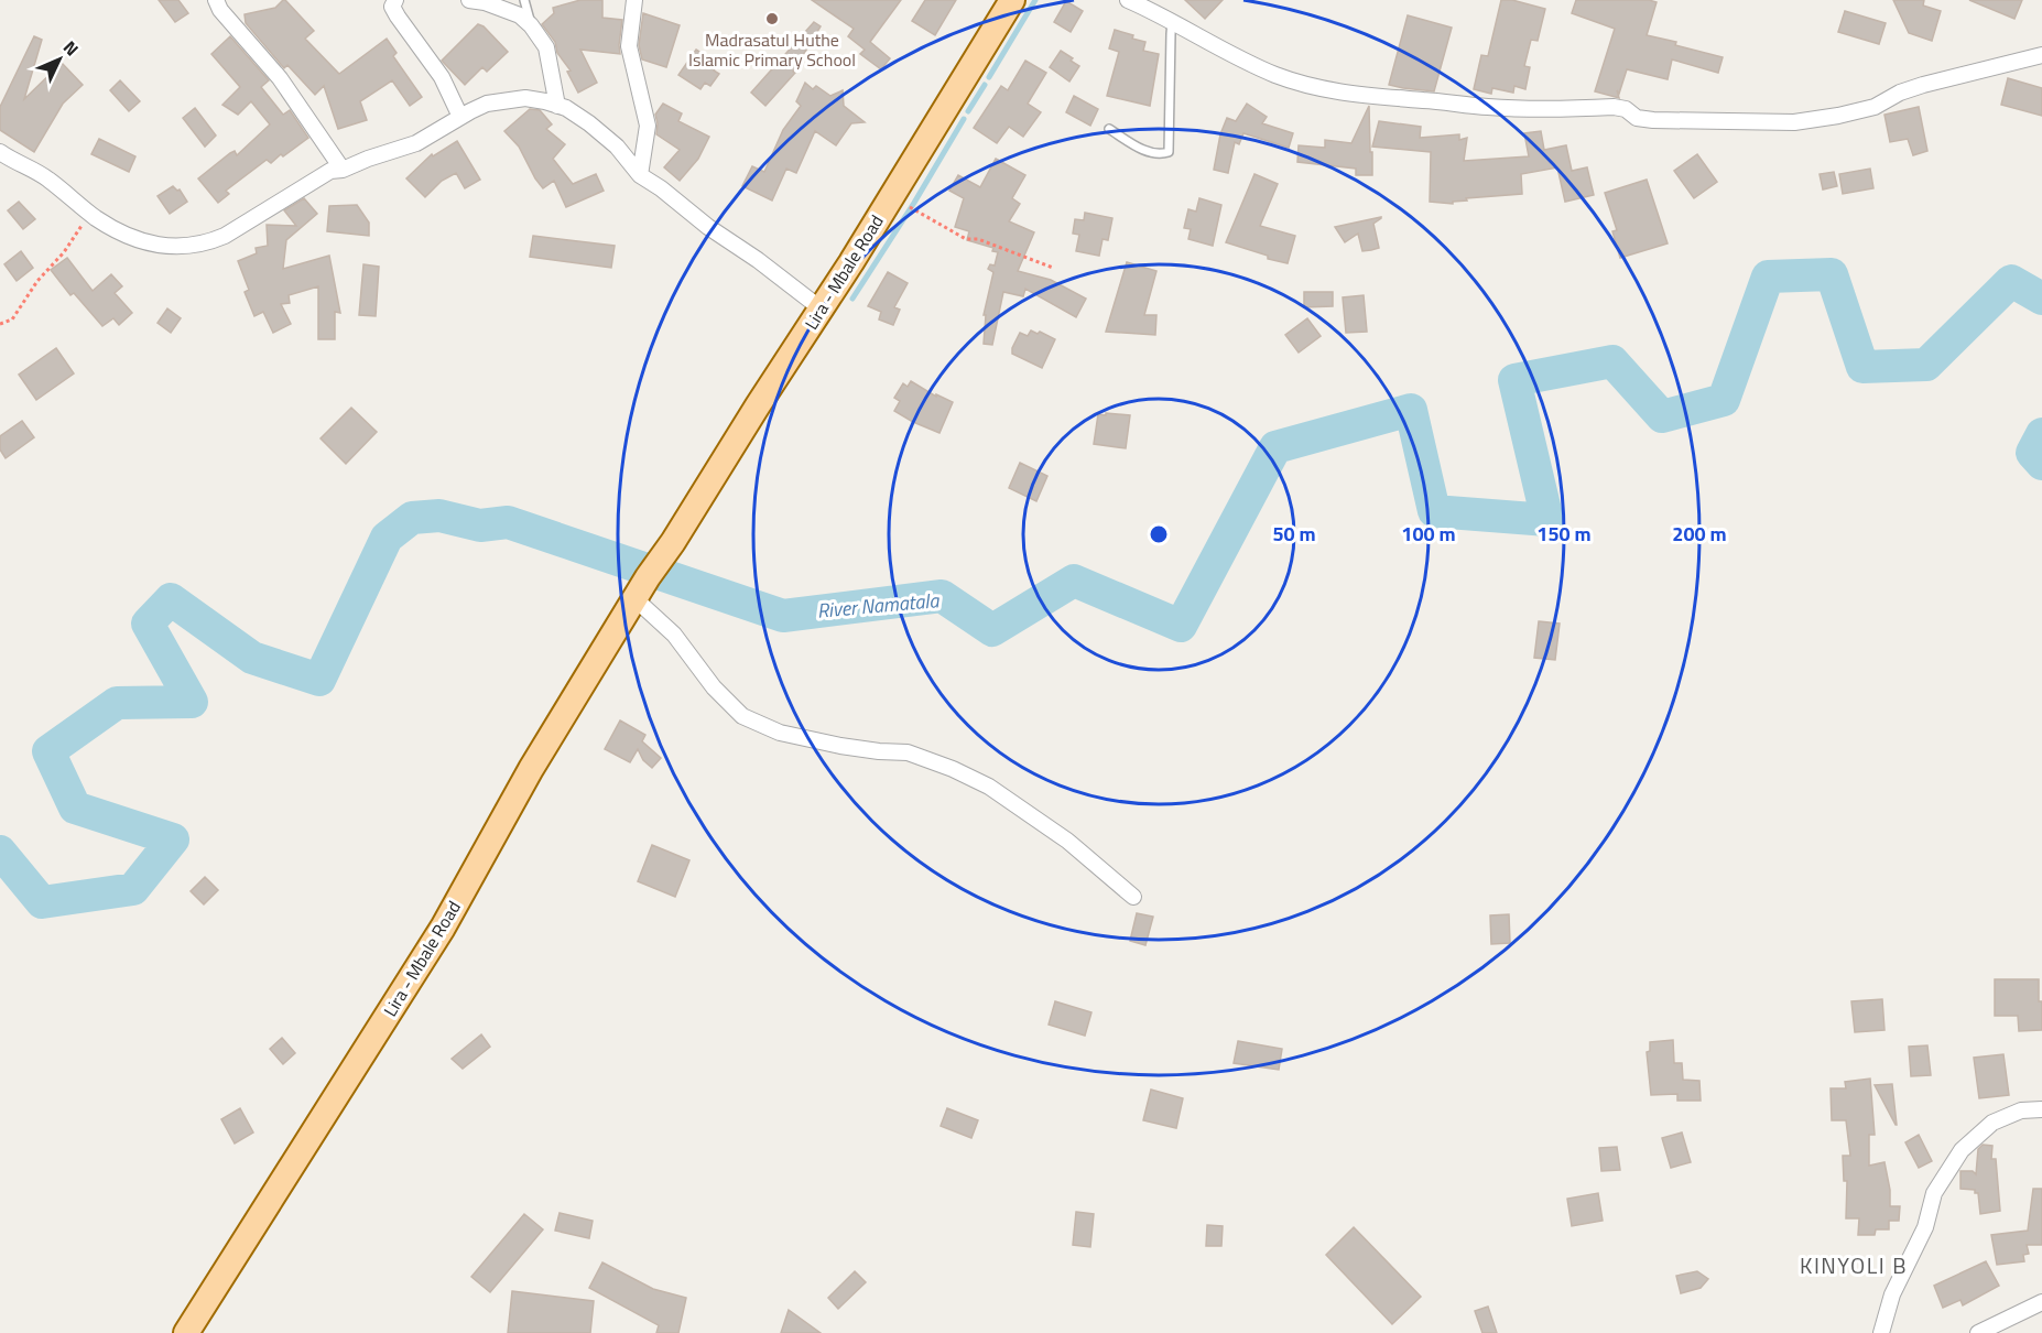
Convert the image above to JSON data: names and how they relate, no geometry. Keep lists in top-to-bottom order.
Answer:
{
  "streets": {
    "main road": ["Lira - Mbale Road"]
  },
  "districts": ["KINYOLI B"],
  "water": ["River Namatala"],
  "places": ["Madrasatul Huthe Islamic Primary School"],
  "north": "top right",
  "rings": [
    "50 m",
    "100 m",
    "150 m",
    "200 m"
  ]
}
